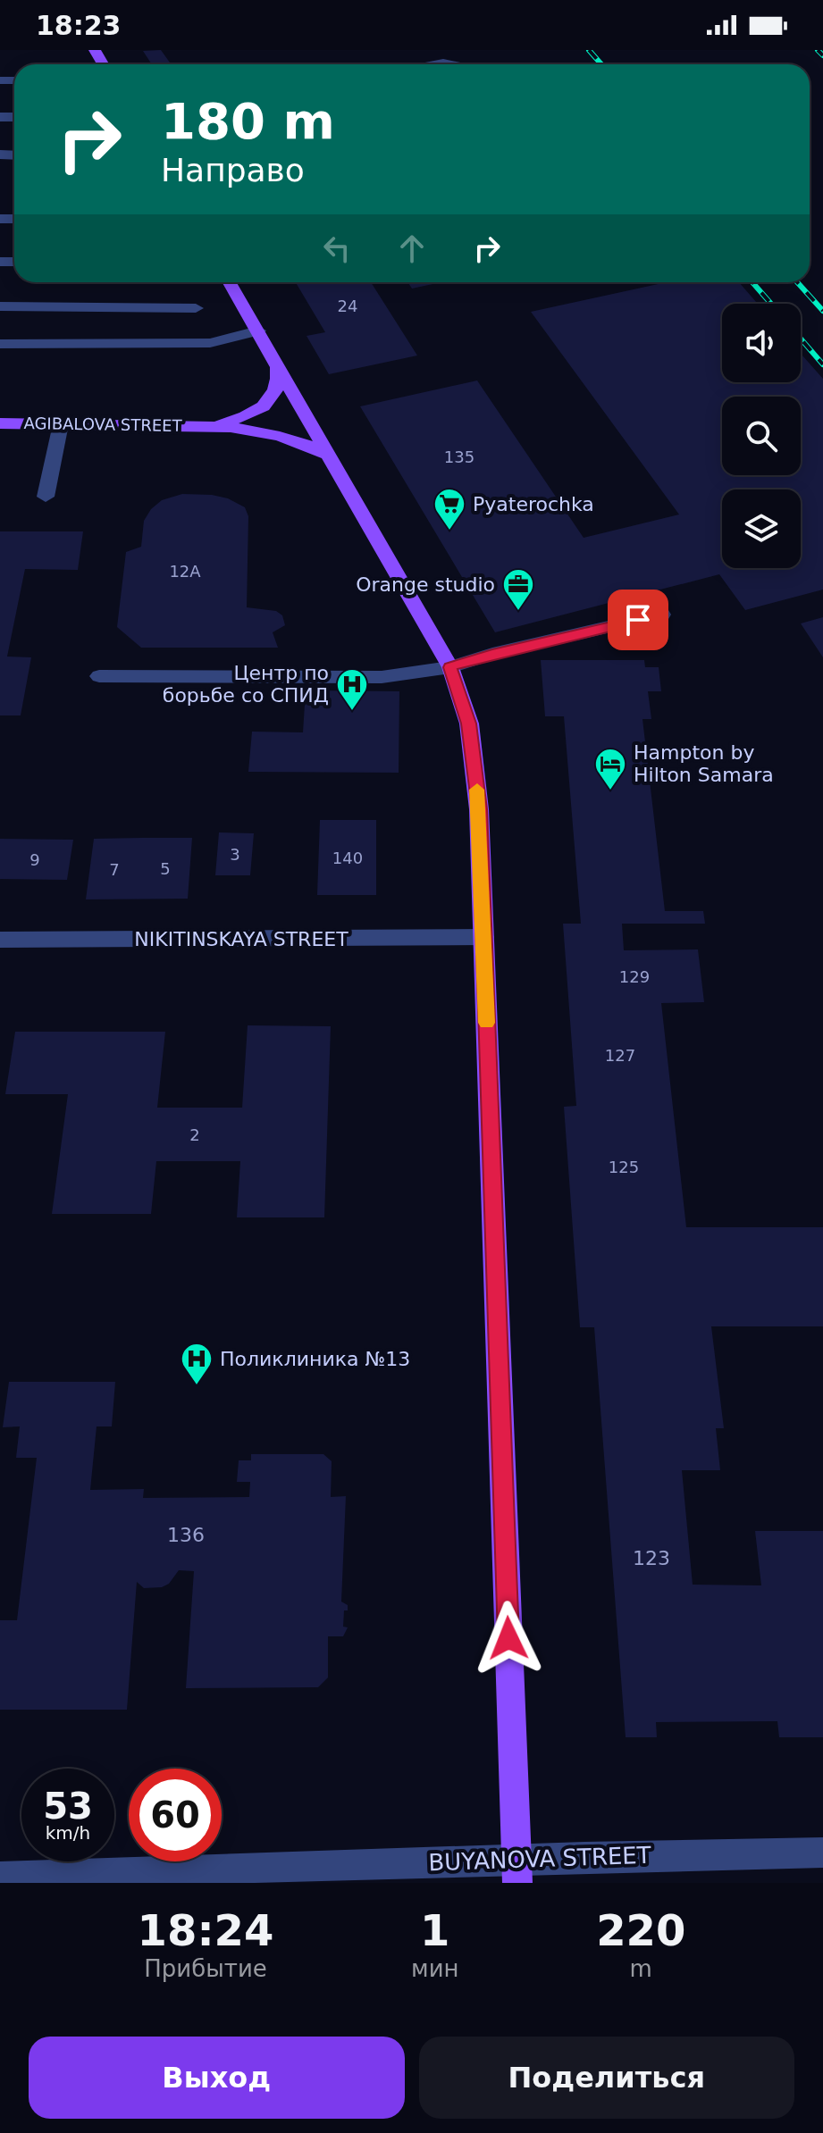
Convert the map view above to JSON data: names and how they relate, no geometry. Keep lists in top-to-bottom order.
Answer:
{
  "streets": {
    "main road": ["AGIBALOVA STREET"],
    "street": ["NIKITINSKAYA STREET", "BUYANOVA STREET"]
  },
  "places": {
    "supermarket": ["Pyaterochka"],
    "office": ["Orange studio"],
    "hospital": ["Центр по борьбе со СПИД", "Поликлиника №13"],
    "hotel": ["Hampton by Hilton Samara"]
  },
  "house_numbers": [
    "24",
    "135",
    "12А",
    "3",
    "140",
    "9",
    "5",
    "7",
    "129",
    "127",
    "2",
    "125",
    "136",
    "123"
  ],
  "page": {
    "status": "18:23",
    "turn": ["180 m", "Направо"],
    "speed": "53 km/h",
    "limit": "60",
    "eta": [
      "18:24",
      "Прибытие",
      "1",
      "мин",
      "220",
      "m"
    ],
    "buttons": ["Выход", "Поделиться"]
  }
}
